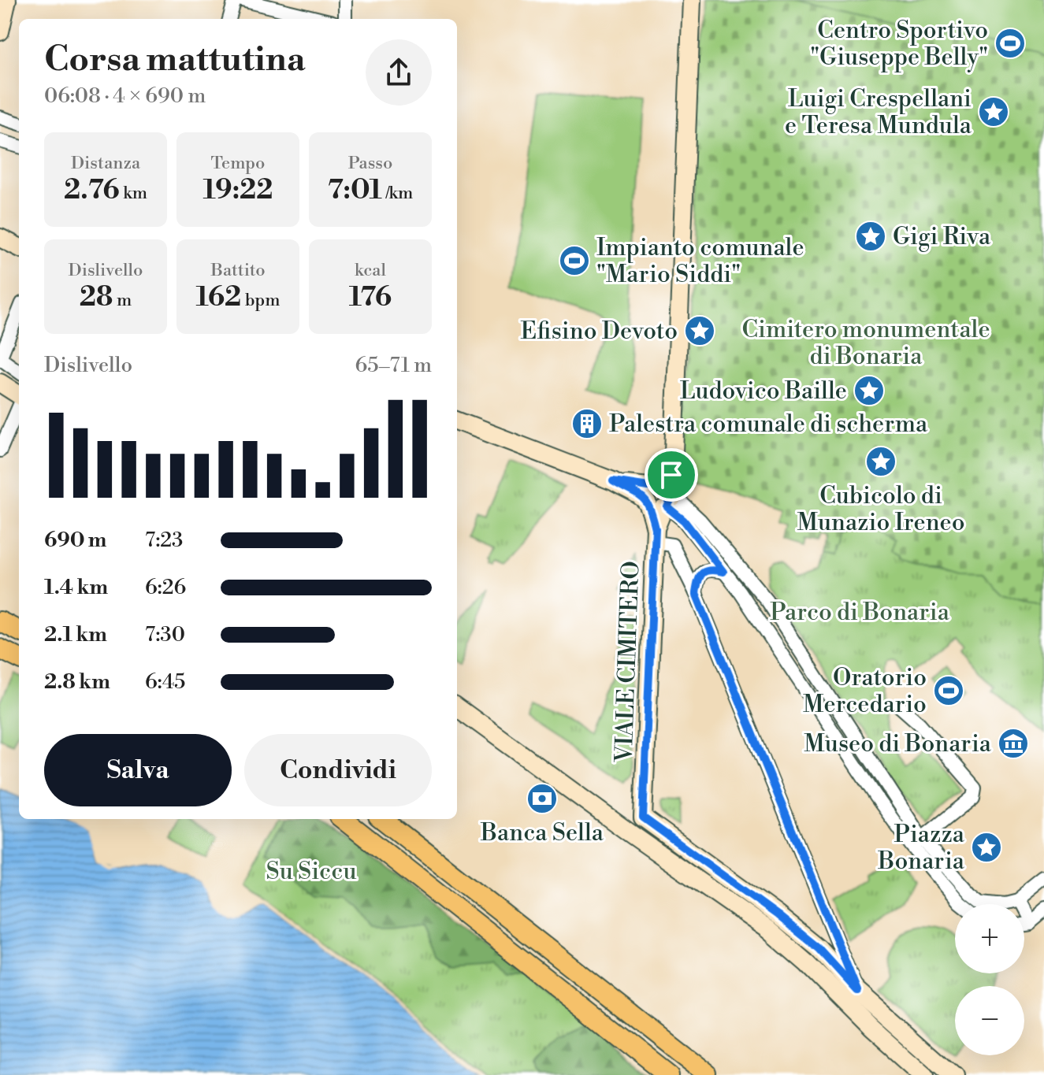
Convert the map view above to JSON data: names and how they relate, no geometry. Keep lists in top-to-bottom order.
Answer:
{
  "streets": {
    "main road": ["VIALE CIMITERO"]
  },
  "parks": ["Cimitero monumentale di Bonaria", "Parco di Bonaria", "Su Siccu"],
  "places": {
    "sports": ["Centro Sportivo \"Giuseppe Belly\"", "Impianto comunale \"Mario Siddi\"", "Oratorio Mercedario"],
    "place": [
      "Luigi Crespellani e Teresa Mundula",
      "Gigi Riva",
      "Efisino Devoto",
      "Ludovico Baille",
      "Cubicolo di Munazio Ireneo",
      "Piazza Bonaria"
    ],
    "building": ["Palestra comunale di scherma"],
    "museum": ["Museo di Bonaria"],
    "bank": ["Banca Sella"]
  },
  "page": {
    "heading": ["Corsa mattutina", "06:08 · 4 × 690 m"],
    "stats": [
      ["Distanza", "2.76 km"],
      ["Tempo", "19:22"],
      ["Passo", "7:01 /km"],
      ["Dislivello", "28 m"],
      ["Battito", "162 bpm"],
      ["kcal", "176"]
    ],
    "chart": ["Dislivello", "65–71 m"],
    "list": [
      {
        "name": "690 m",
        "note": "7:23"
      },
      {
        "name": "1.4 km",
        "note": "6:26"
      },
      {
        "name": "2.1 km",
        "note": "7:30"
      },
      {
        "name": "2.8 km",
        "note": "6:45"
      }
    ],
    "buttons": ["Salva", "Condividi"],
    "map_buttons": ["+", "−"]
  }
}
